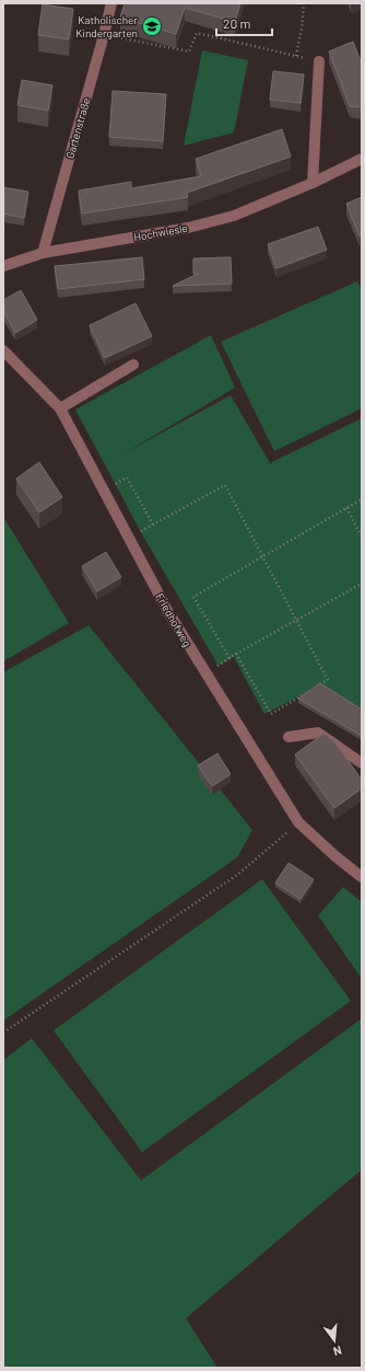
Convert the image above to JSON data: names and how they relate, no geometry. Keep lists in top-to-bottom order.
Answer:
{
  "streets": {
    "street": ["Gartenstraße", "Hochwiesle", "Friedhofweg"]
  },
  "crossings": [
    ["Gartenstraße", "Hochwiesle"]
  ],
  "places": {
    "school or university": ["Katholischer Kindergarten"]
  },
  "scale_bar": "20 m",
  "north": "bottom"
}
